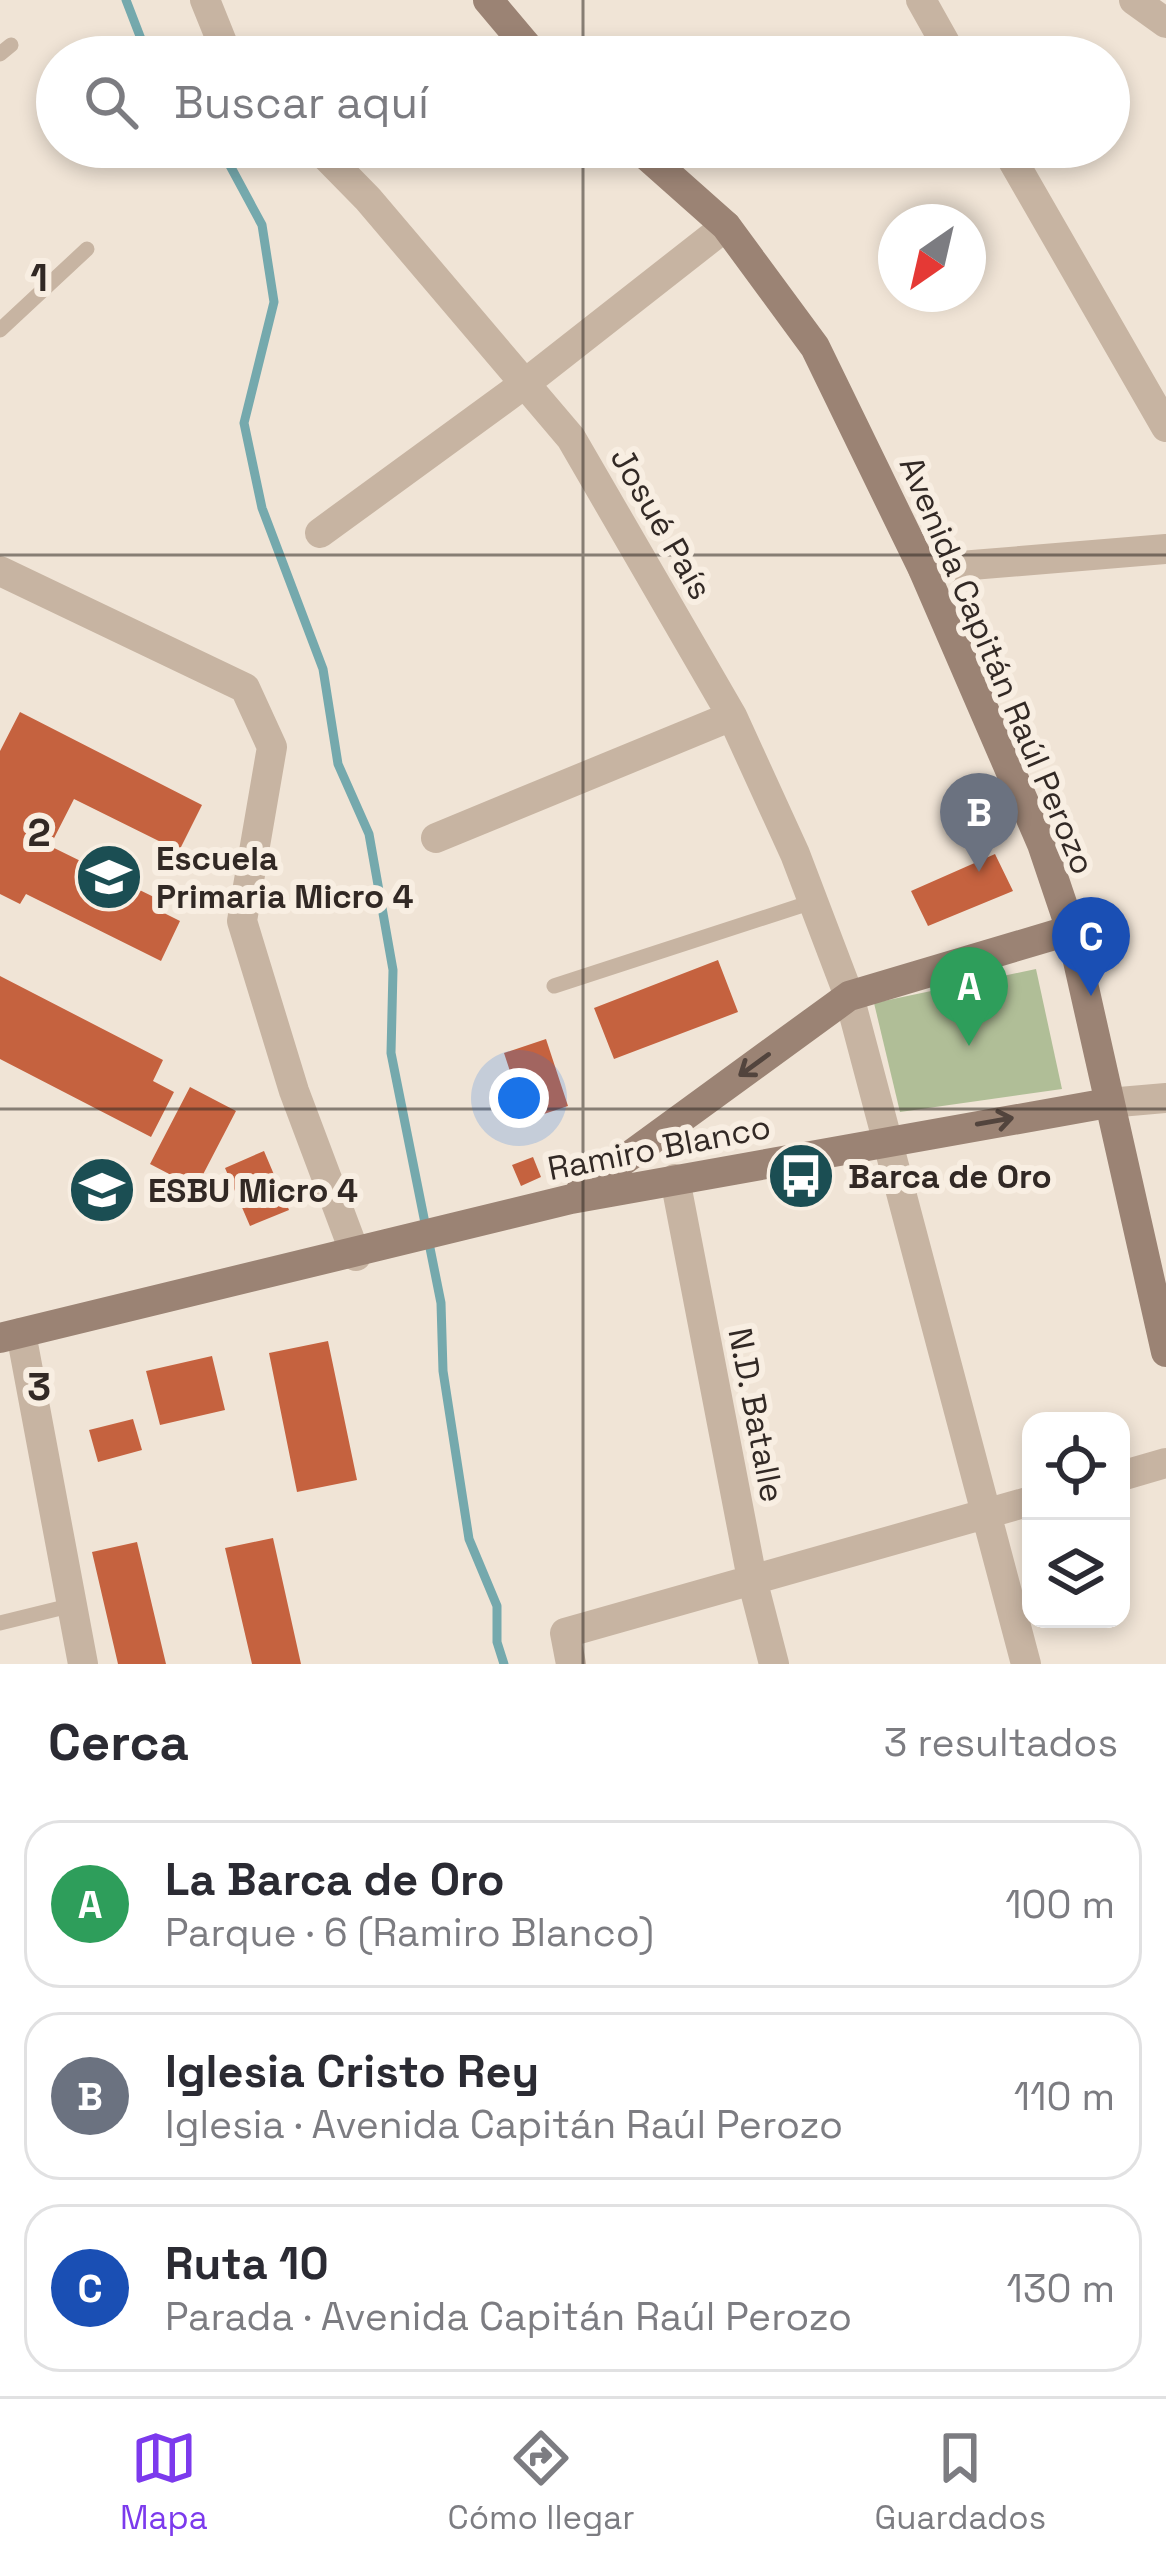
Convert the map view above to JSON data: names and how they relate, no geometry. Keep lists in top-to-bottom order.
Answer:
{
  "streets": {
    "main road": ["Avenida Capitán Raúl Perozo", "Ramiro Blanco"],
    "street": ["Josué País", "N.D. Batalle"]
  },
  "crossings": [
    ["Josué País", "Ramiro Blanco"],
    ["Avenida Capitán Raúl Perozo", "Ramiro Blanco"],
    ["Ramiro Blanco", "N.D. Batalle"]
  ],
  "places": {
    "school or university": ["Escuela Primaria Micro 4", "ESBU Micro 4"],
    "bus stop": ["Barca de Oro"]
  },
  "north": "bottom left",
  "page": {
    "search": "Buscar aquí",
    "pins": ["B", "C", "A"],
    "heading": ["Cerca", "3 resultados"],
    "list": [
      {
        "mark": "A",
        "name": "La Barca de Oro",
        "note": "Parque · 6 (Ramiro Blanco)",
        "value": "100 m"
      },
      {
        "mark": "B",
        "name": "Iglesia Cristo Rey",
        "note": "Iglesia · Avenida Capitán Raúl Perozo",
        "value": "110 m"
      },
      {
        "mark": "C",
        "name": "Ruta 10",
        "note": "Parada · Avenida Capitán Raúl Perozo",
        "value": "130 m"
      }
    ],
    "nav": ["Mapa", "Cómo llegar", "Guardados"]
  },
  "grid": {
    "rows": ["1", "2", "3"]
  }
}
